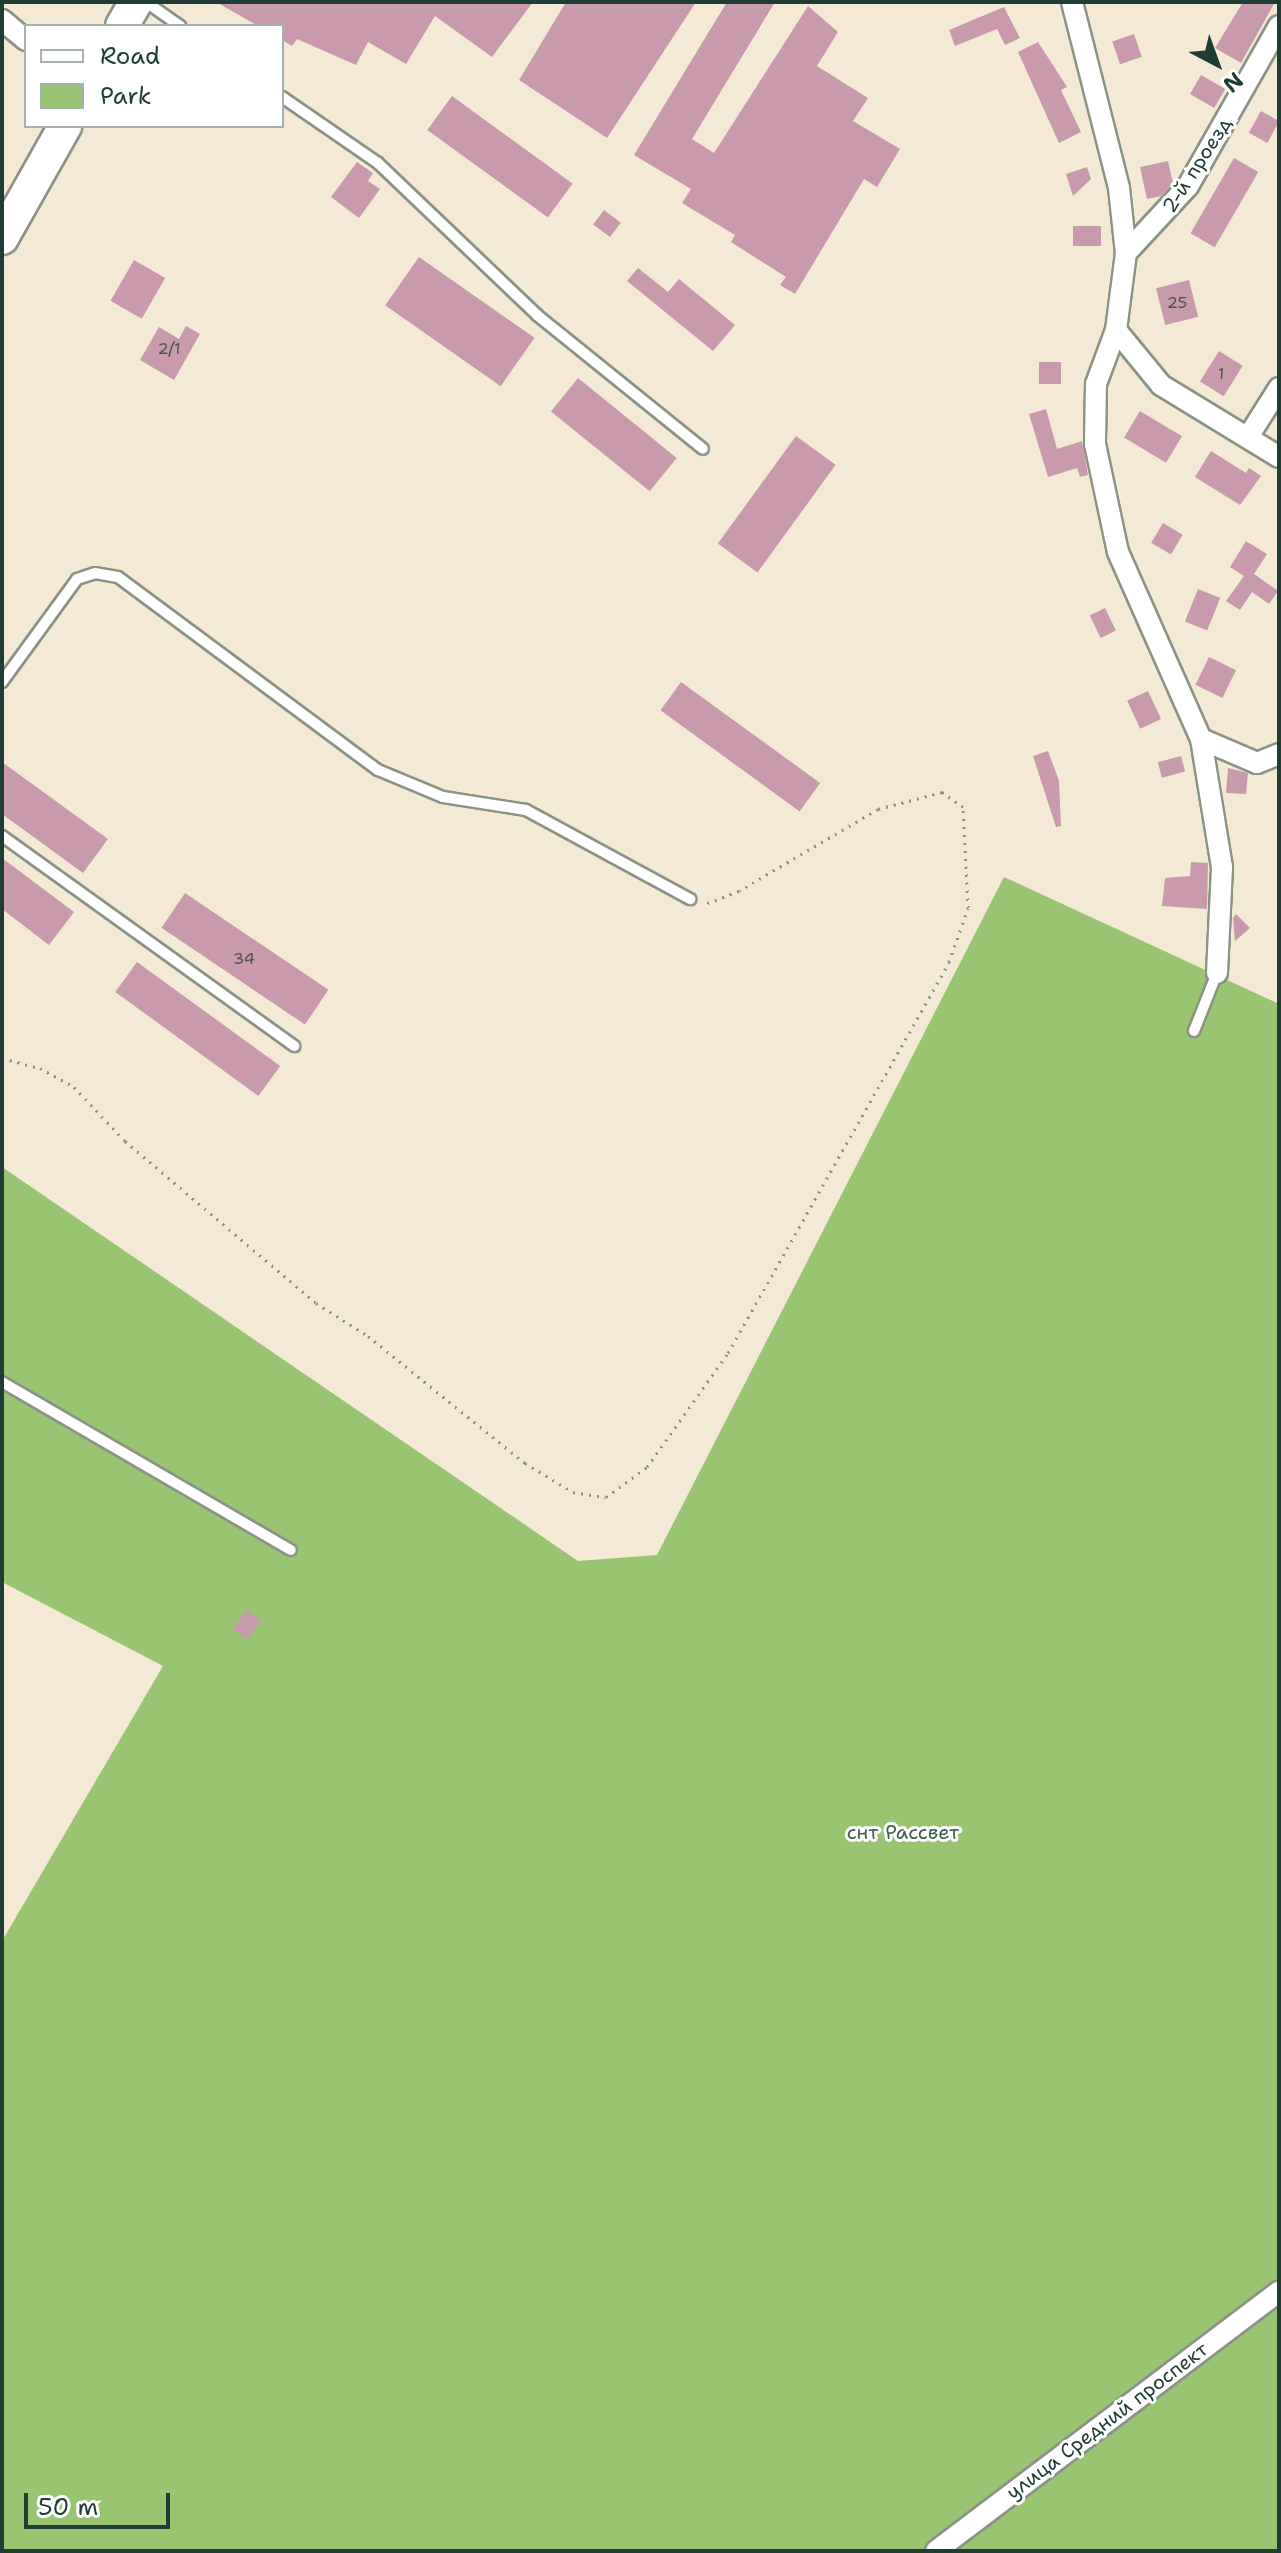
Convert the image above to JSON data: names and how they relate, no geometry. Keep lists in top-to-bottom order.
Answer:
{
  "streets": {
    "street": ["2-й проезд", "улица Средний проспект"]
  },
  "parks": ["снт Рассвет"],
  "house_numbers": [
    "25",
    "2/1",
    "1",
    "34"
  ],
  "legend": ["Road", "Park"],
  "scale_bar": "50 m",
  "north": "bottom right"
}
